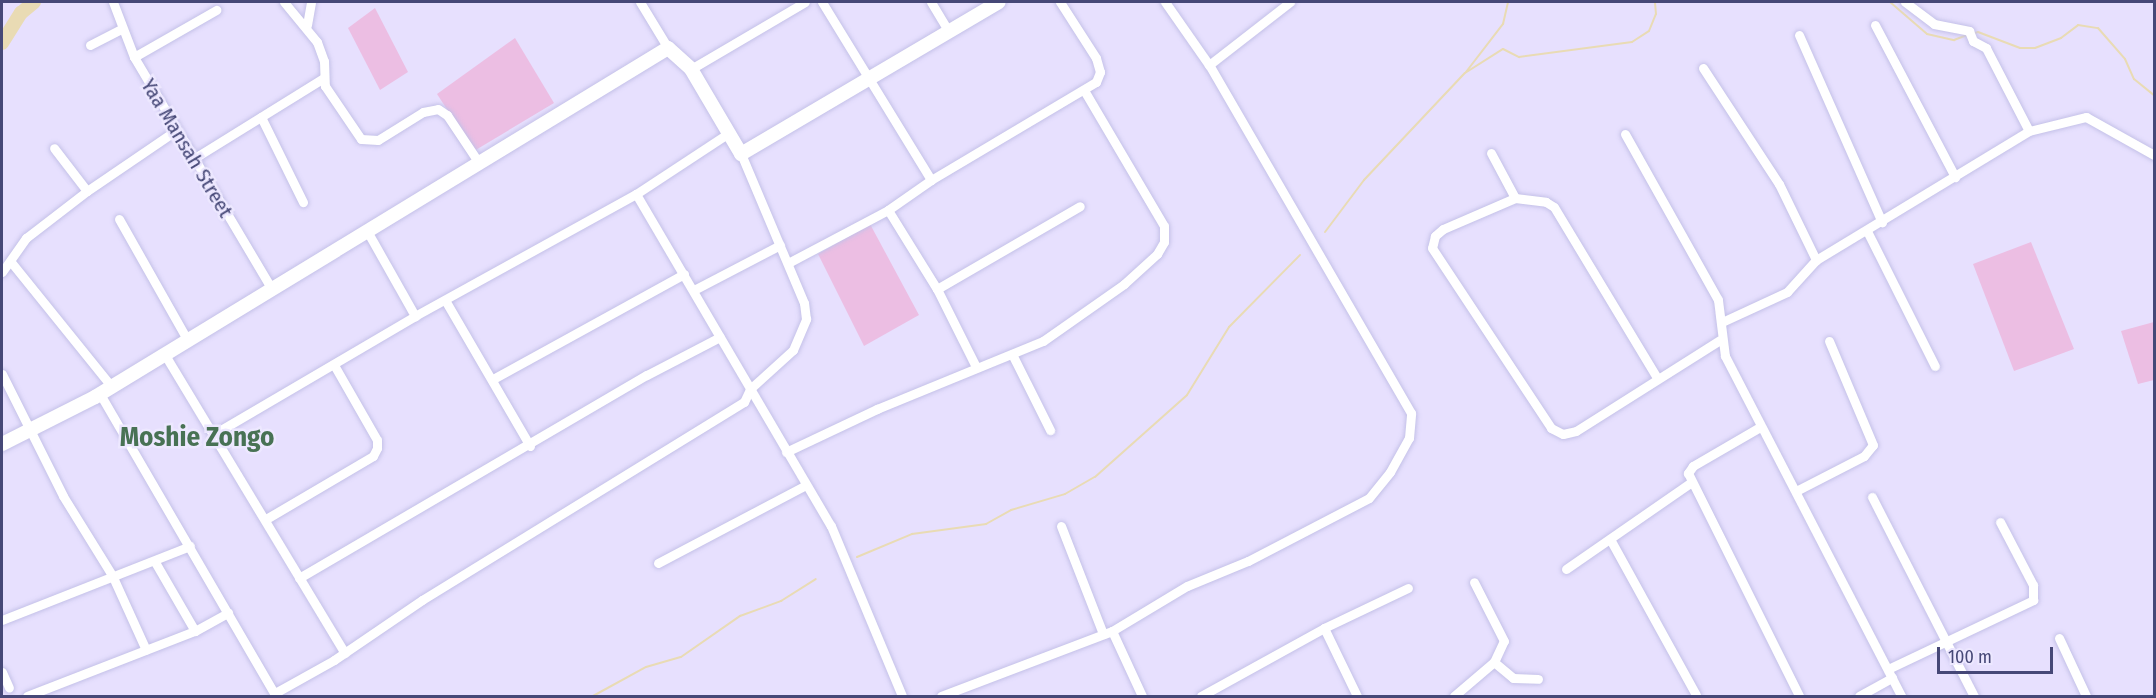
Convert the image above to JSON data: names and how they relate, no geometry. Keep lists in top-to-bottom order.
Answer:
{
  "streets": {
    "street": ["Yaa Mansah Street"]
  },
  "districts": ["Moshie Zongo"],
  "scale_bar": "100 m"
}
